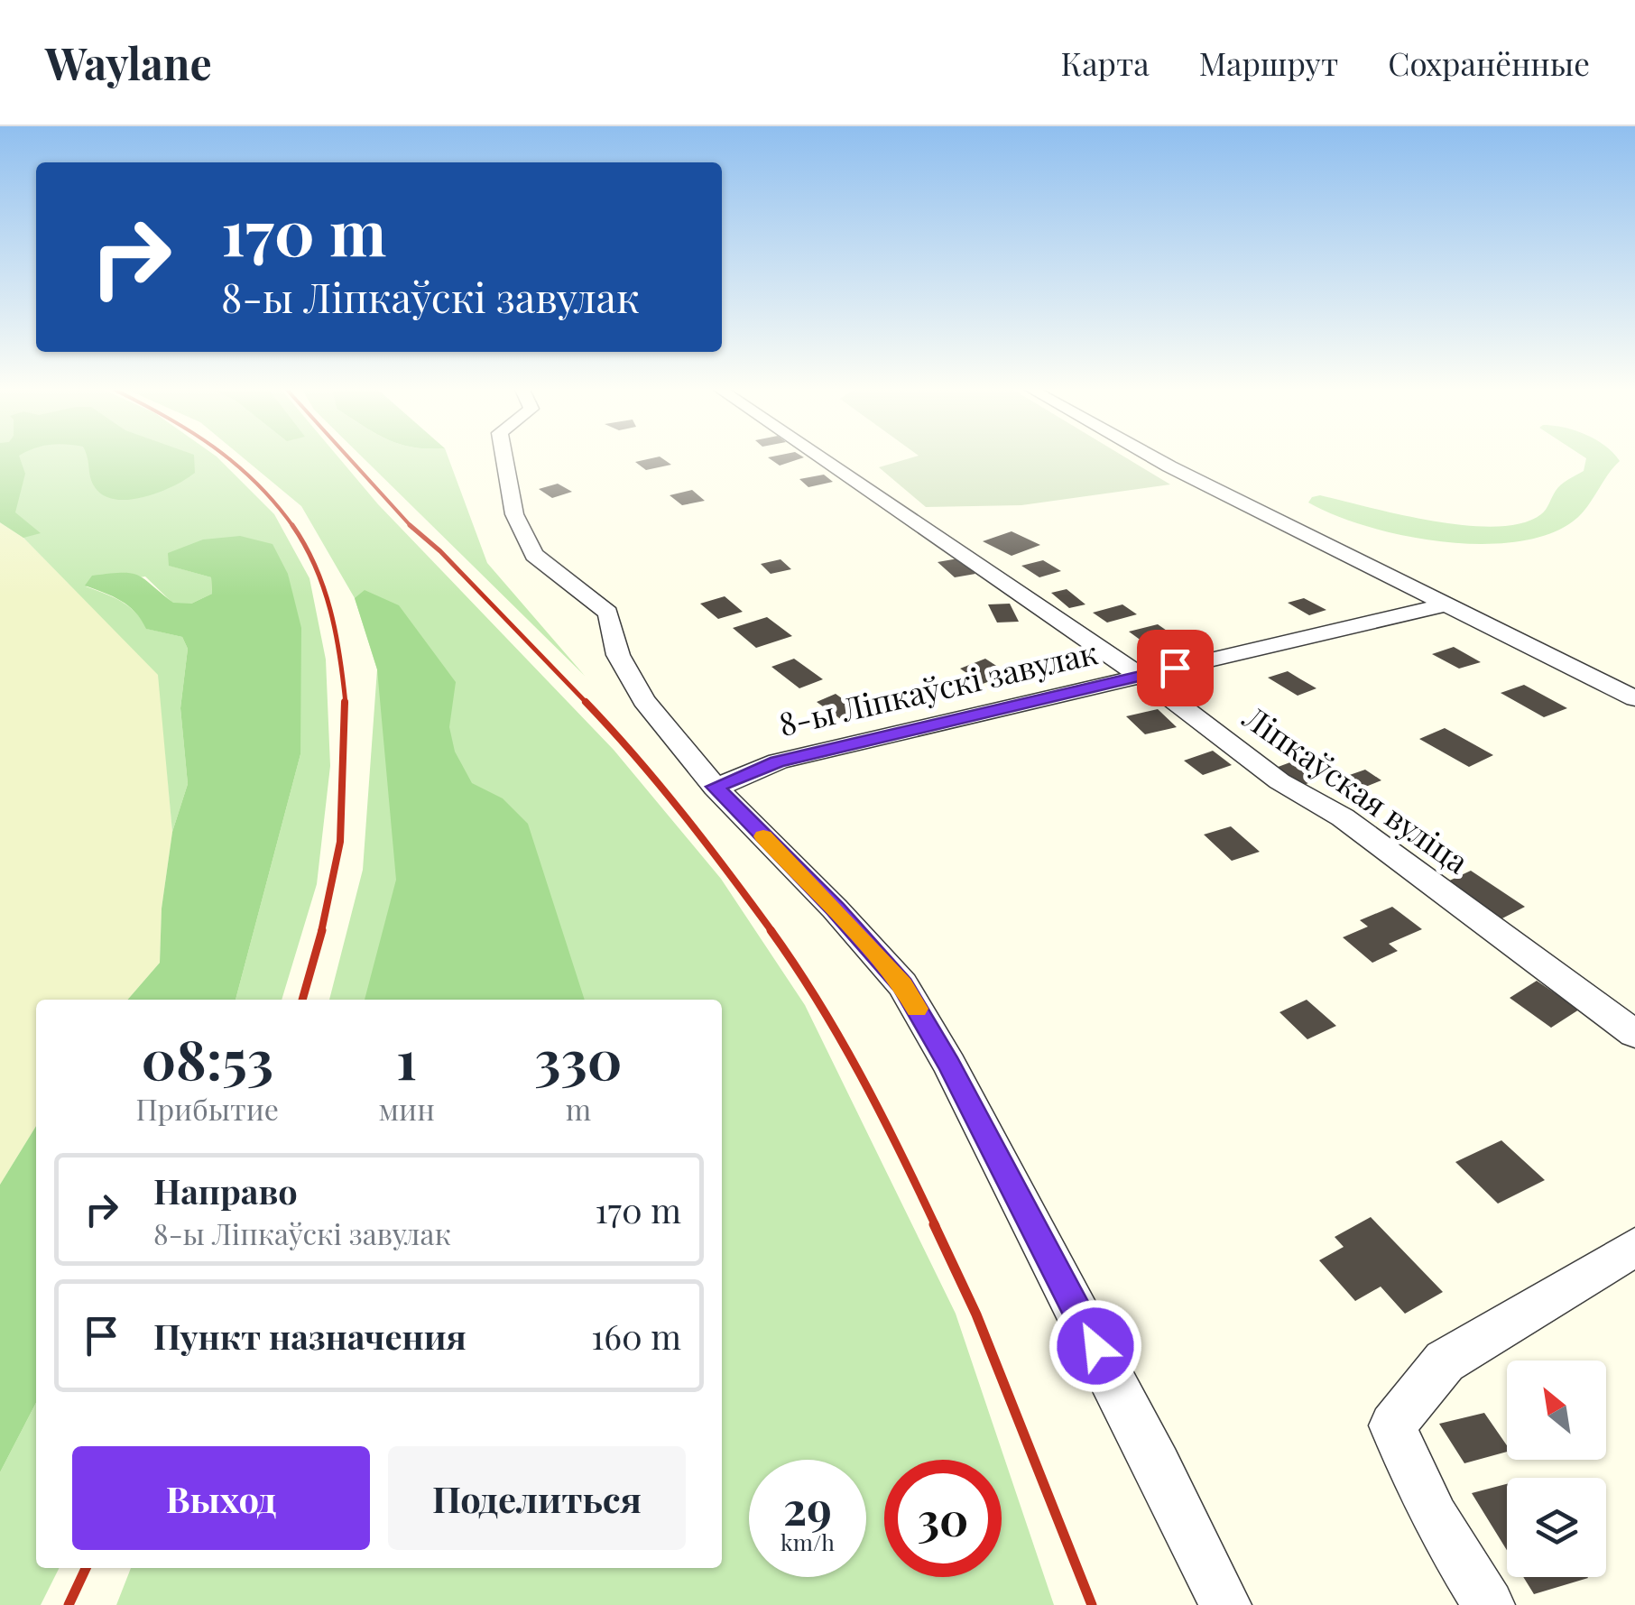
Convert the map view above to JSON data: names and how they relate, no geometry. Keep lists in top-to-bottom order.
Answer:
{
  "streets": {
    "street": ["8-ы Ліпкаўскі завулак", "Ліпкаўская вуліца"]
  },
  "crossings": [
    ["8-ы Ліпкаўскі завулак", "Ліпкаўская вуліца"]
  ],
  "north": "top left",
  "page": {
    "header": "Waylane",
    "nav": ["Карта", "Маршрут", "Сохранённые"],
    "turn": ["170 m", "8-ы Ліпкаўскі завулак"],
    "eta": [
      "08:53",
      "Прибытие",
      "1",
      "мин",
      "330",
      "m"
    ],
    "list": [
      {
        "name": "Направо",
        "note": "8-ы Ліпкаўскі завулак",
        "value": "170 m"
      },
      {
        "name": "Пункт назначения",
        "value": "160 m"
      }
    ],
    "buttons": ["Выход", "Поделиться"],
    "speed": "29 km/h",
    "limit": "30"
  }
}
